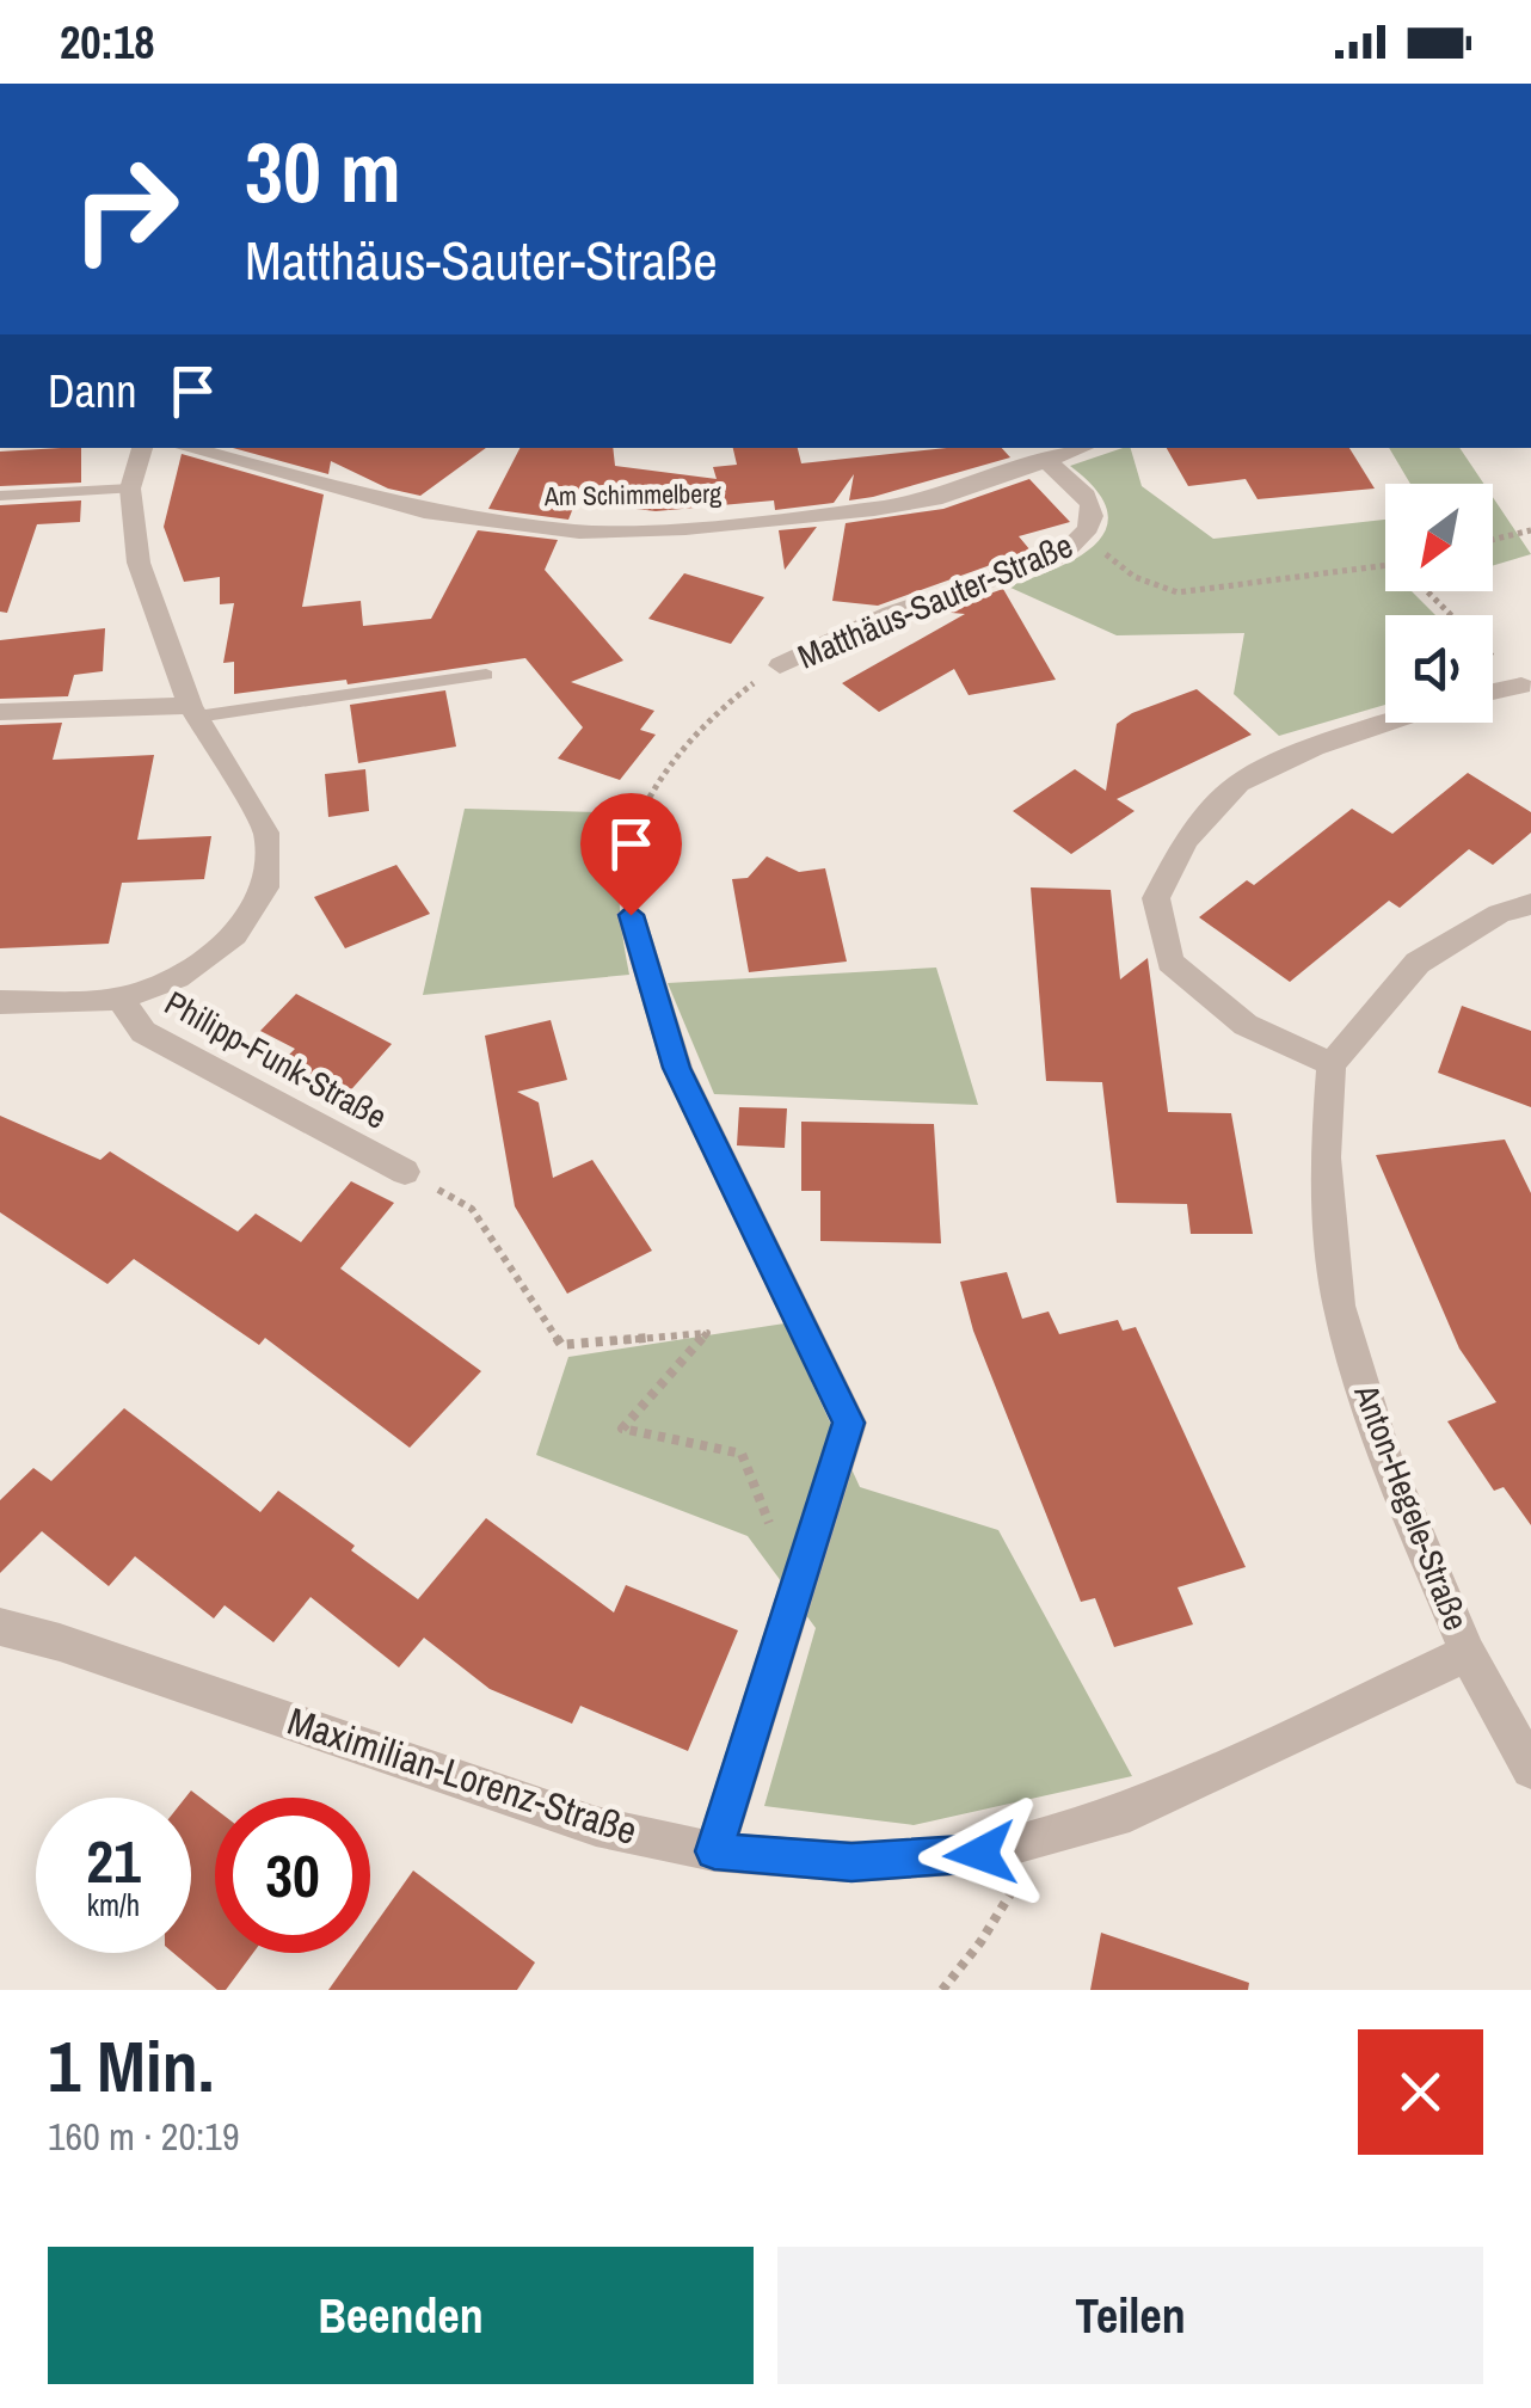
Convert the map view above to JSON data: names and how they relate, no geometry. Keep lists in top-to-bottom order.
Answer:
{
  "streets": {
    "street": [
      "Am Schimmelberg",
      "Matthäus-Sauter-Straße",
      "Philipp-Funk-Straße",
      "Anton-Hegele-Straße",
      "Maximilian-Lorenz-Straße"
    ]
  },
  "crossings": [
    ["Am Schimmelberg", "Matthäus-Sauter-Straße"],
    ["Anton-Hegele-Straße", "Maximilian-Lorenz-Straße"]
  ],
  "north": "bottom left",
  "page": {
    "status": "20:18",
    "turn": ["30 m", "Matthäus-Sauter-Straße"],
    "then": "Dann",
    "speed": "21 km/h",
    "limit": "30",
    "heading": ["1 Min.", "160 m · 20:19"],
    "buttons": ["Beenden", "Teilen"]
  }
}
